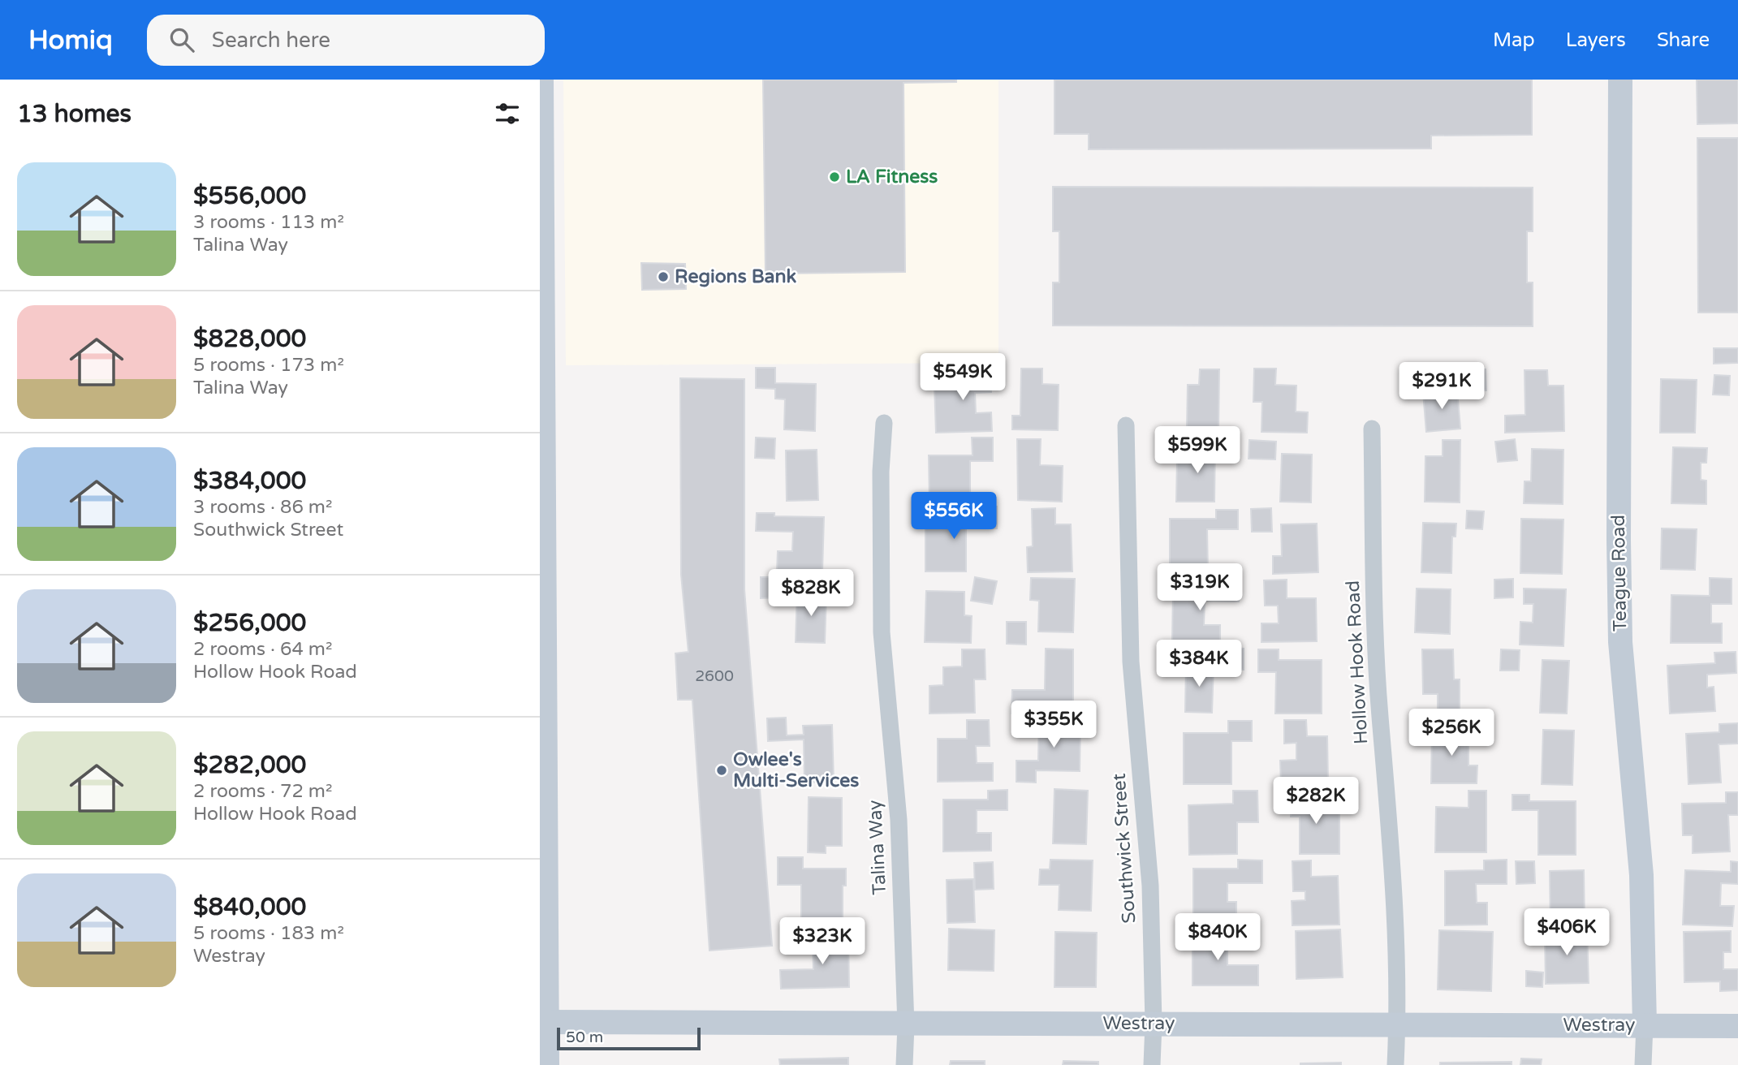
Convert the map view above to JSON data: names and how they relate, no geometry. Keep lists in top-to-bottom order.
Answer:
{
  "streets": {
    "street": [
      "Teague Road",
      "Hollow Hook Road",
      "Talina Way",
      "Southwick Street",
      "Westray"
    ]
  },
  "crossings": [
    ["Teague Road", "Westray"],
    ["Hollow Hook Road", "Westray"],
    ["Talina Way", "Westray"],
    ["Southwick Street", "Westray"]
  ],
  "places": ["LA Fitness", "Regions Bank", "Owlee's Multi-Services"],
  "house_numbers": ["2600"],
  "scale_bar": "50 m",
  "page": {
    "header": "Homiq",
    "search": "Search here",
    "nav": ["Map", "Layers", "Share"],
    "heading": "13 homes",
    "list": [
      {
        "name": "$556,000",
        "note": "3 rooms · 113 m² · Talina Way"
      },
      {
        "name": "$828,000",
        "note": "5 rooms · 173 m² · Talina Way"
      },
      {
        "name": "$384,000",
        "note": "3 rooms · 86 m² · Southwick Street"
      },
      {
        "name": "$256,000",
        "note": "2 rooms · 64 m² · Hollow Hook Road"
      },
      {
        "name": "$282,000",
        "note": "2 rooms · 72 m² · Hollow Hook Road"
      },
      {
        "name": "$840,000",
        "note": "5 rooms · 183 m² · Westray"
      }
    ],
    "price": [
      "$549K",
      "$291K",
      "$599K",
      "$556K",
      "$319K",
      "$828K",
      "$384K",
      "$355K",
      "$256K",
      "$282K",
      "$406K",
      "$840K",
      "$323K"
    ],
    "scale": "50 m"
  }
}
